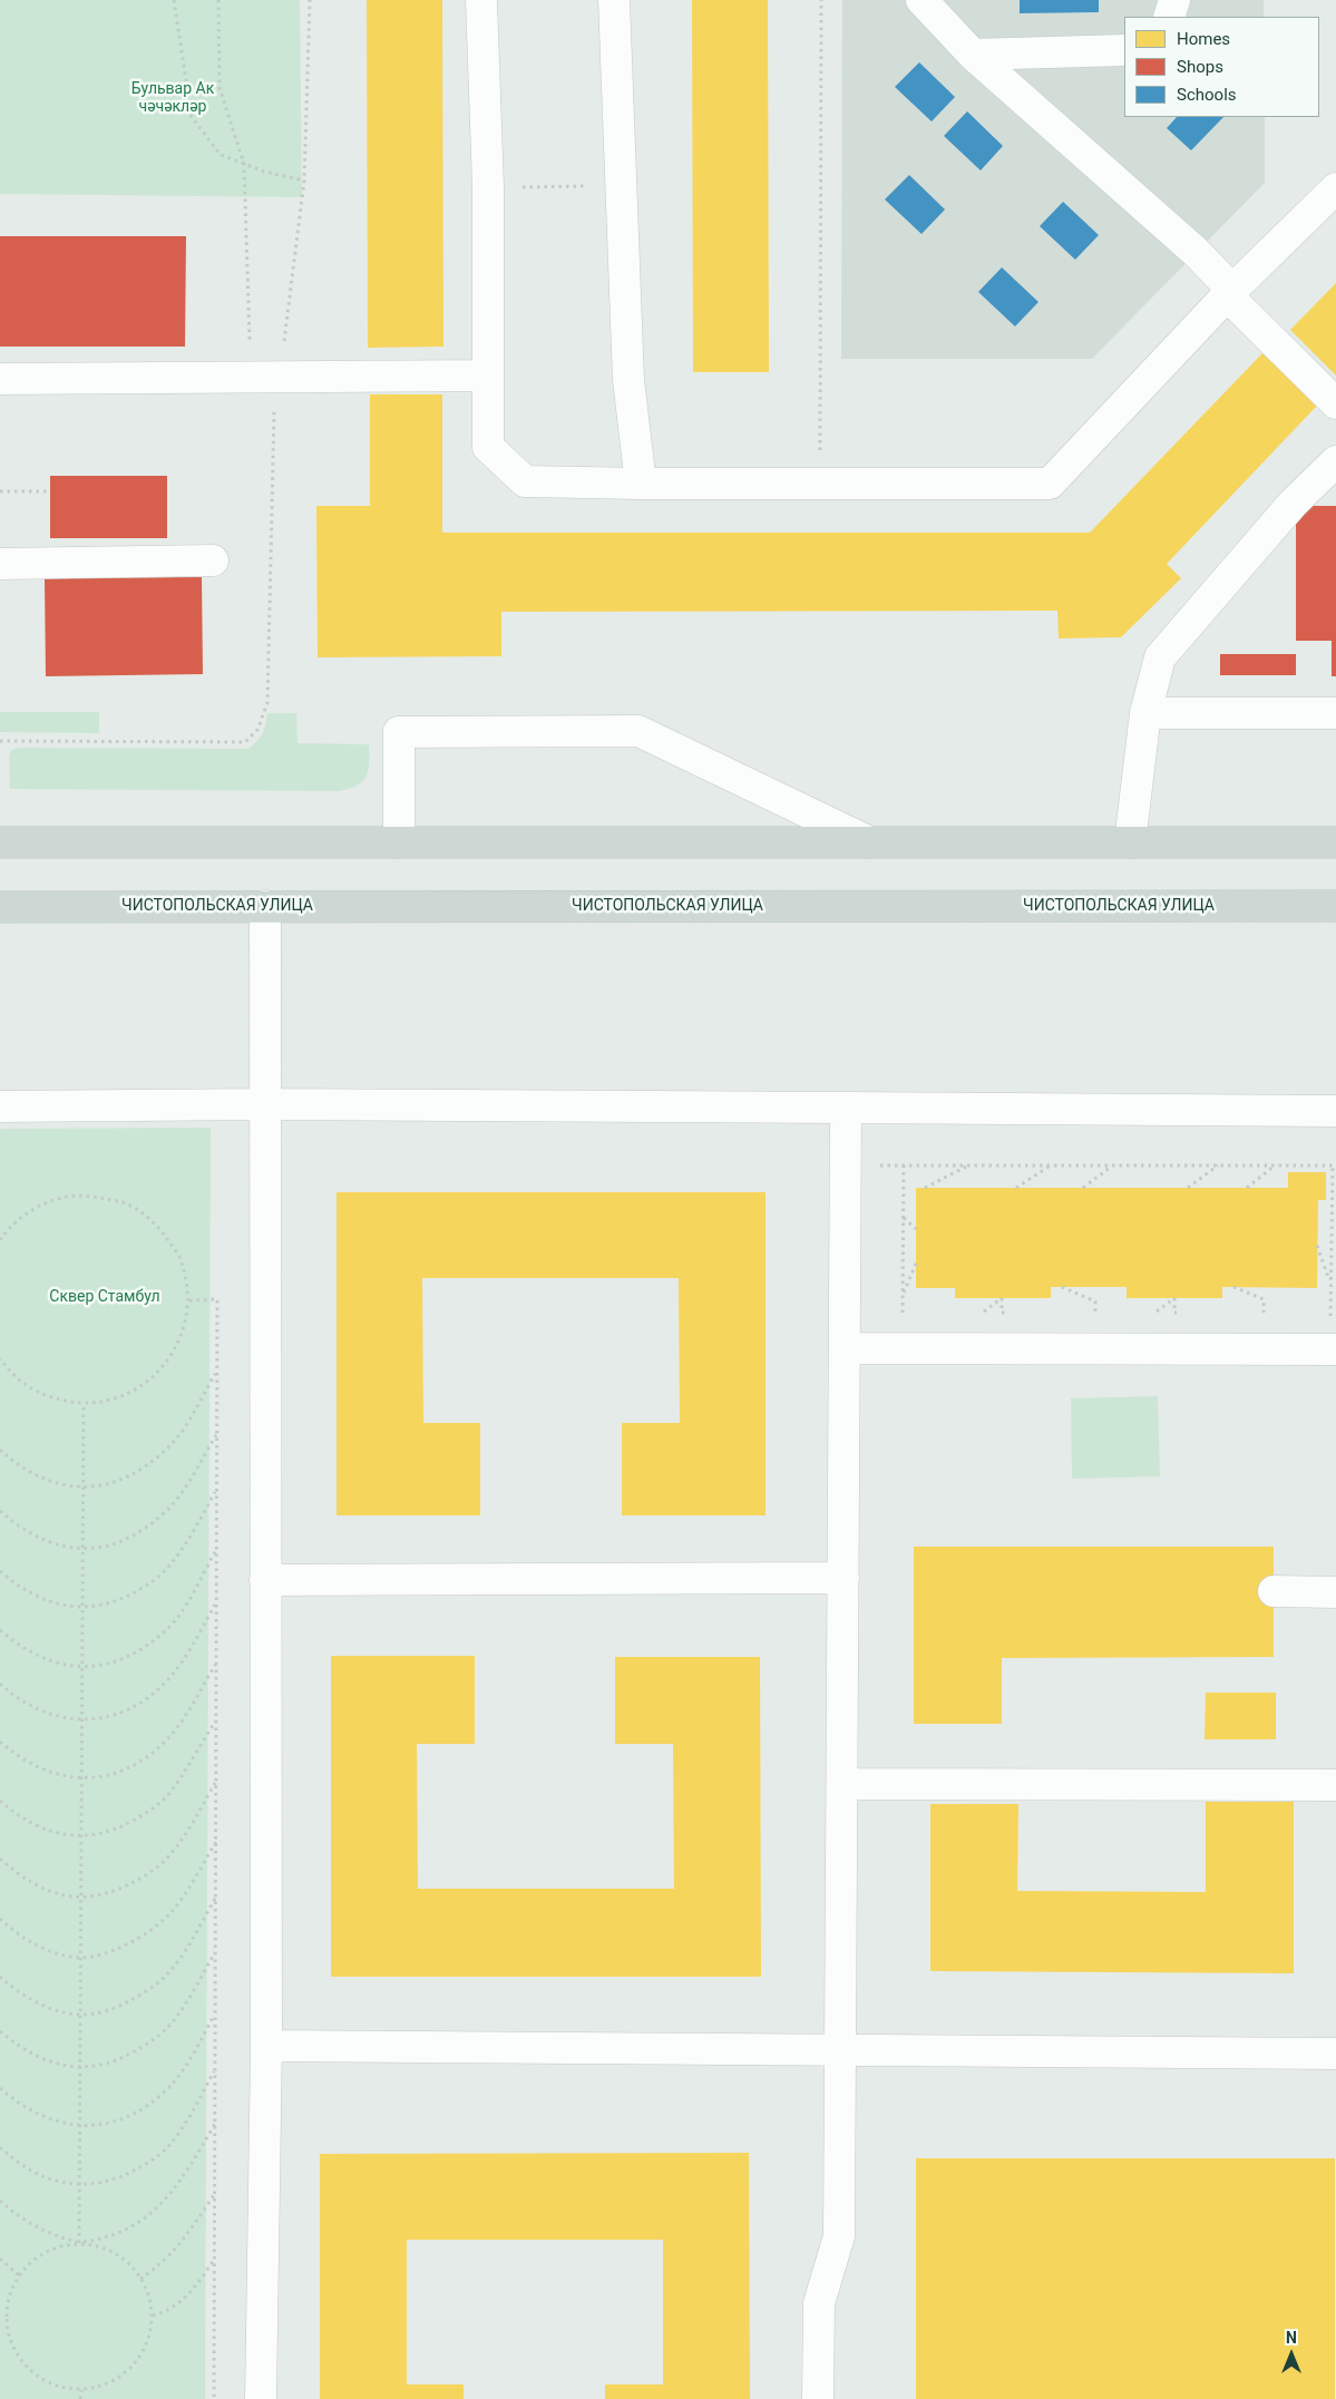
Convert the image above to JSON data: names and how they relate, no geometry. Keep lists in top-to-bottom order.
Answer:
{
  "streets": {
    "main road": ["ЧИСТОПОЛЬСКАЯ УЛИЦА"]
  },
  "parks": ["Бульвар Ак чәчәкләр", "Сквер Стамбул"],
  "legend": ["Homes", "Shops", "Schools"],
  "north": "top"
}
